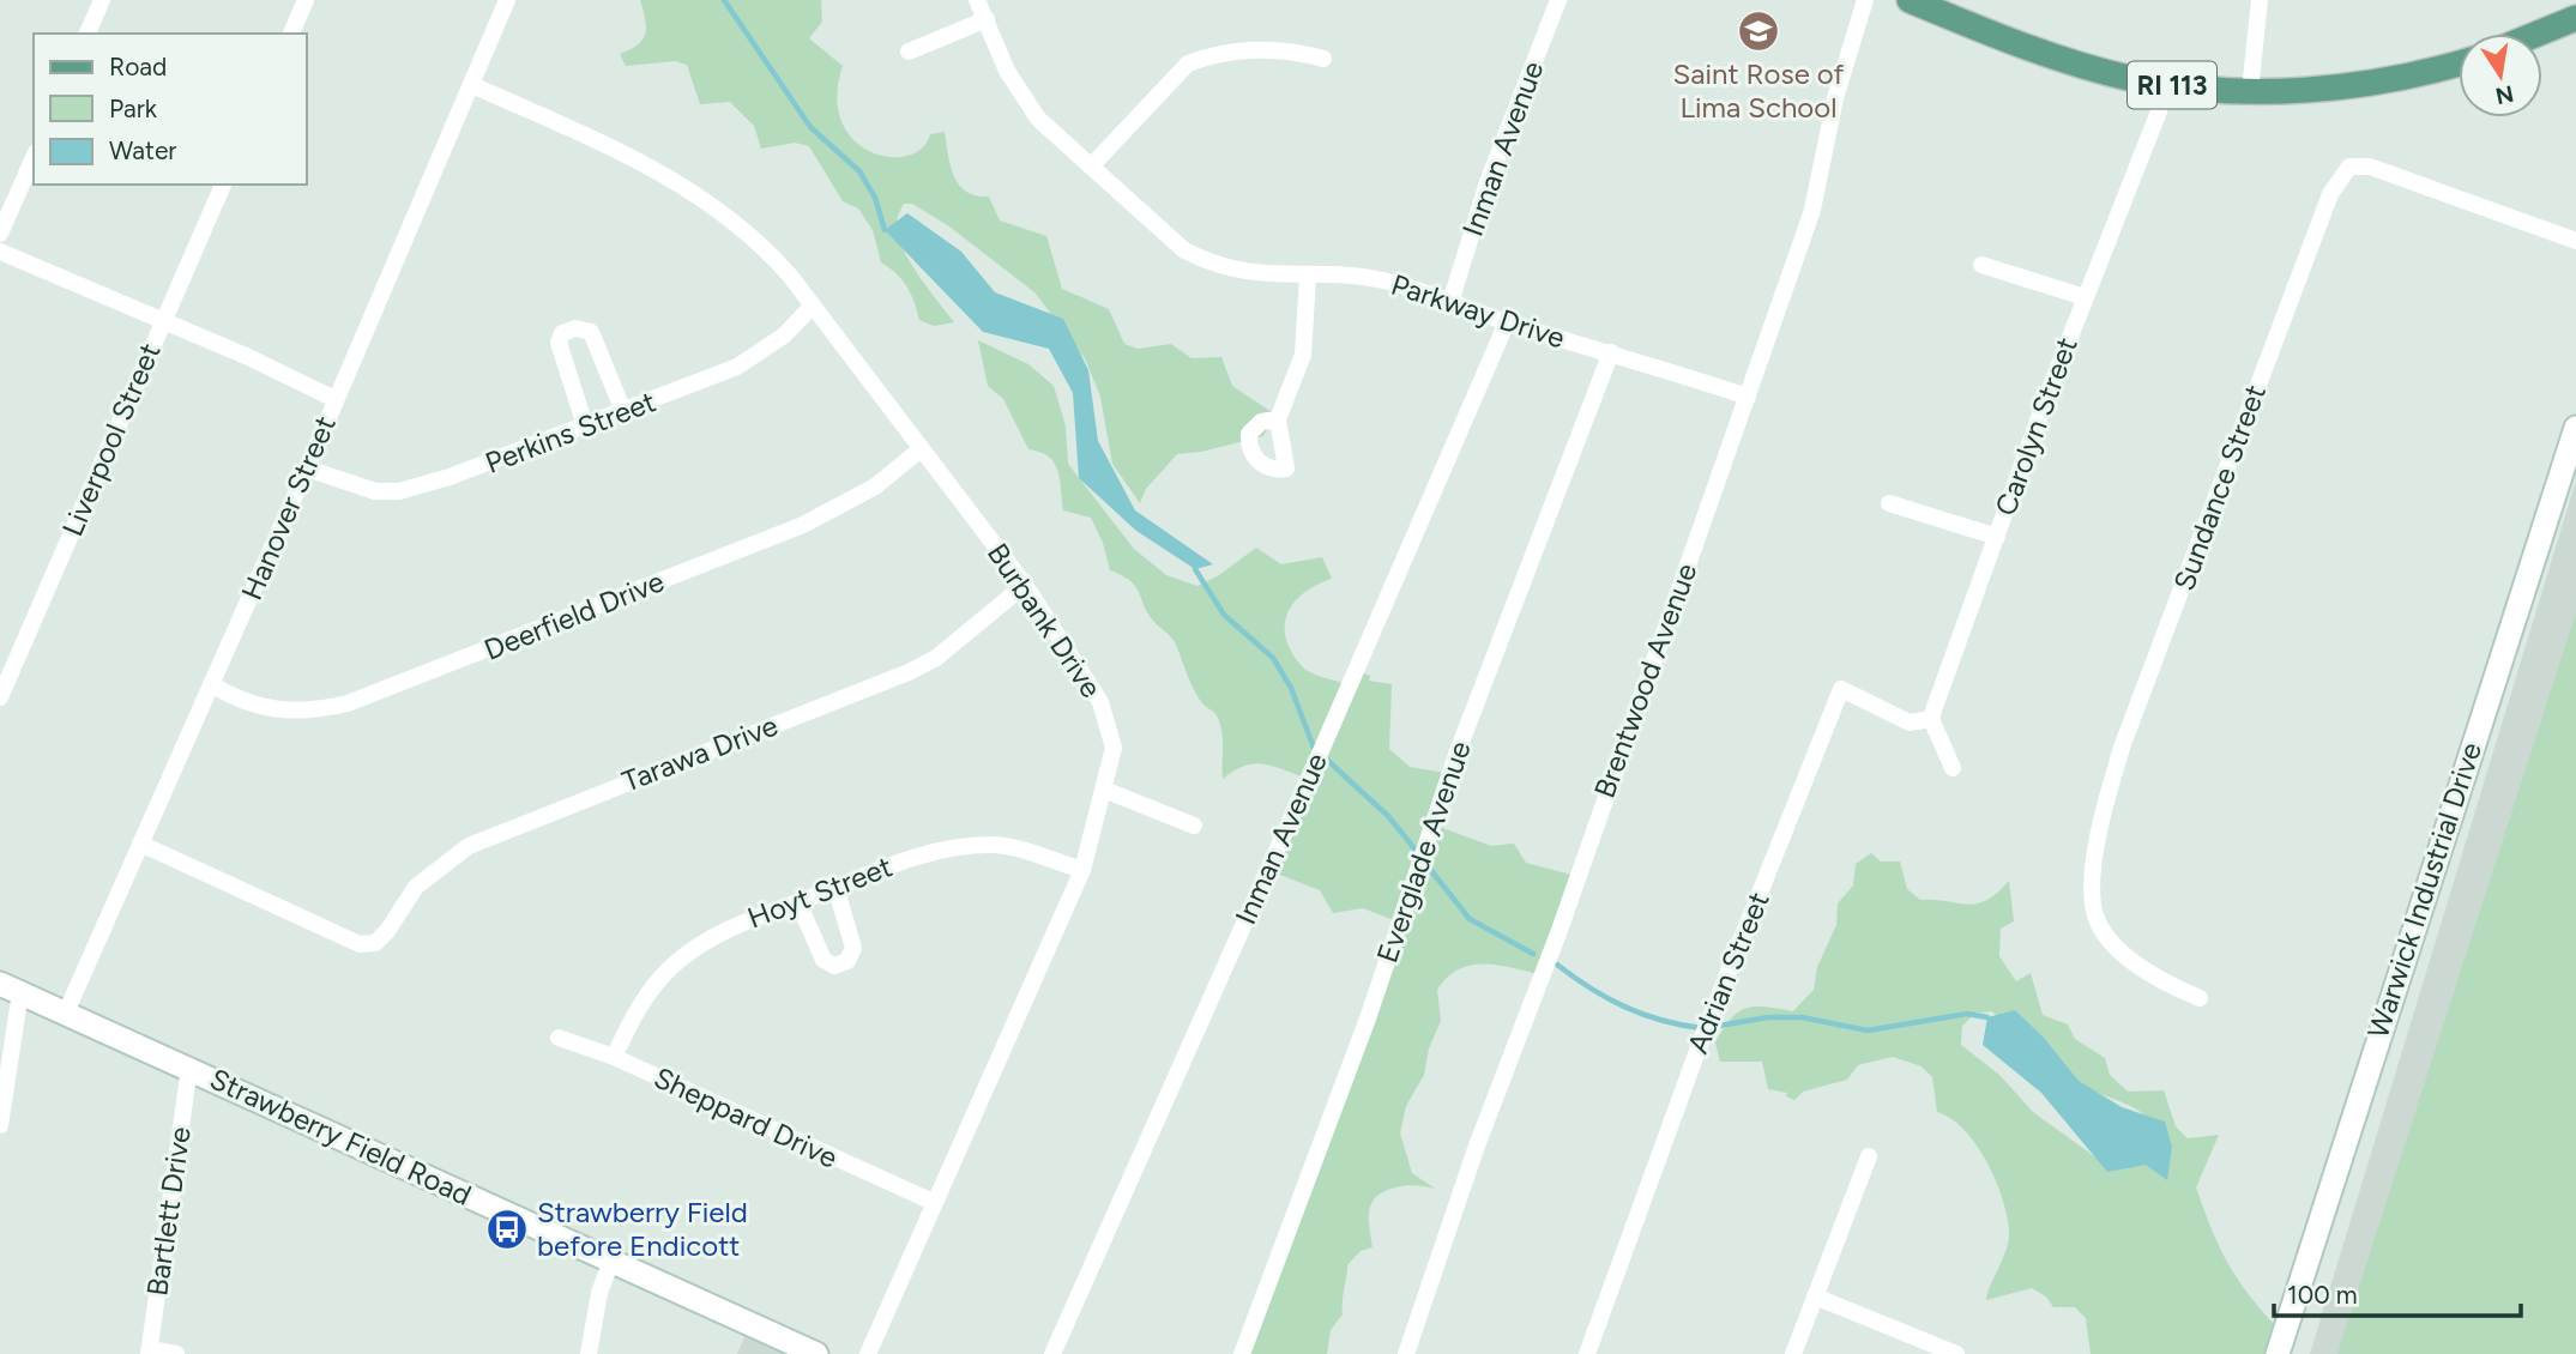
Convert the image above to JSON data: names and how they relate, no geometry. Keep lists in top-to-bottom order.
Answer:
{
  "streets": {
    "main road": ["RI 113"],
    "street": [
      "Inman Avenue",
      "Parkway Drive",
      "Carolyn Street",
      "Perkins Street",
      "Liverpool Street",
      "Sundance Street",
      "Hanover Street",
      "Deerfield Drive",
      "Burbank Drive",
      "Brentwood Avenue",
      "Tarawa Drive",
      "Everglade Avenue",
      "Warwick Industrial Drive",
      "Hoyt Street",
      "Adrian Street",
      "Sheppard Drive",
      "Strawberry Field Road",
      "Bartlett Drive"
    ]
  },
  "crossings": [
    ["RI 113", "Carolyn Street"],
    ["Inman Avenue", "Parkway Drive"],
    ["Parkway Drive", "Brentwood Avenue"],
    ["Parkway Drive", "Everglade Avenue"],
    ["Carolyn Street", "Adrian Street"],
    ["Perkins Street", "Hanover Street"],
    ["Perkins Street", "Burbank Drive"],
    ["Hanover Street", "Deerfield Drive"],
    ["Hanover Street", "Burbank Drive"],
    ["Hanover Street", "Tarawa Drive"],
    ["Hanover Street", "Strawberry Field Road"],
    ["Deerfield Drive", "Burbank Drive"],
    ["Burbank Drive", "Tarawa Drive"],
    ["Burbank Drive", "Hoyt Street"],
    ["Burbank Drive", "Sheppard Drive"],
    ["Hoyt Street", "Sheppard Drive"],
    ["Strawberry Field Road", "Bartlett Drive"]
  ],
  "places": {
    "school or university": ["Saint Rose of Lima School"],
    "bus stop": ["Strawberry Field before Endicott"]
  },
  "legend": ["Road", "Park", "Water"],
  "scale_bar": "100 m",
  "north": "bottom"
}
